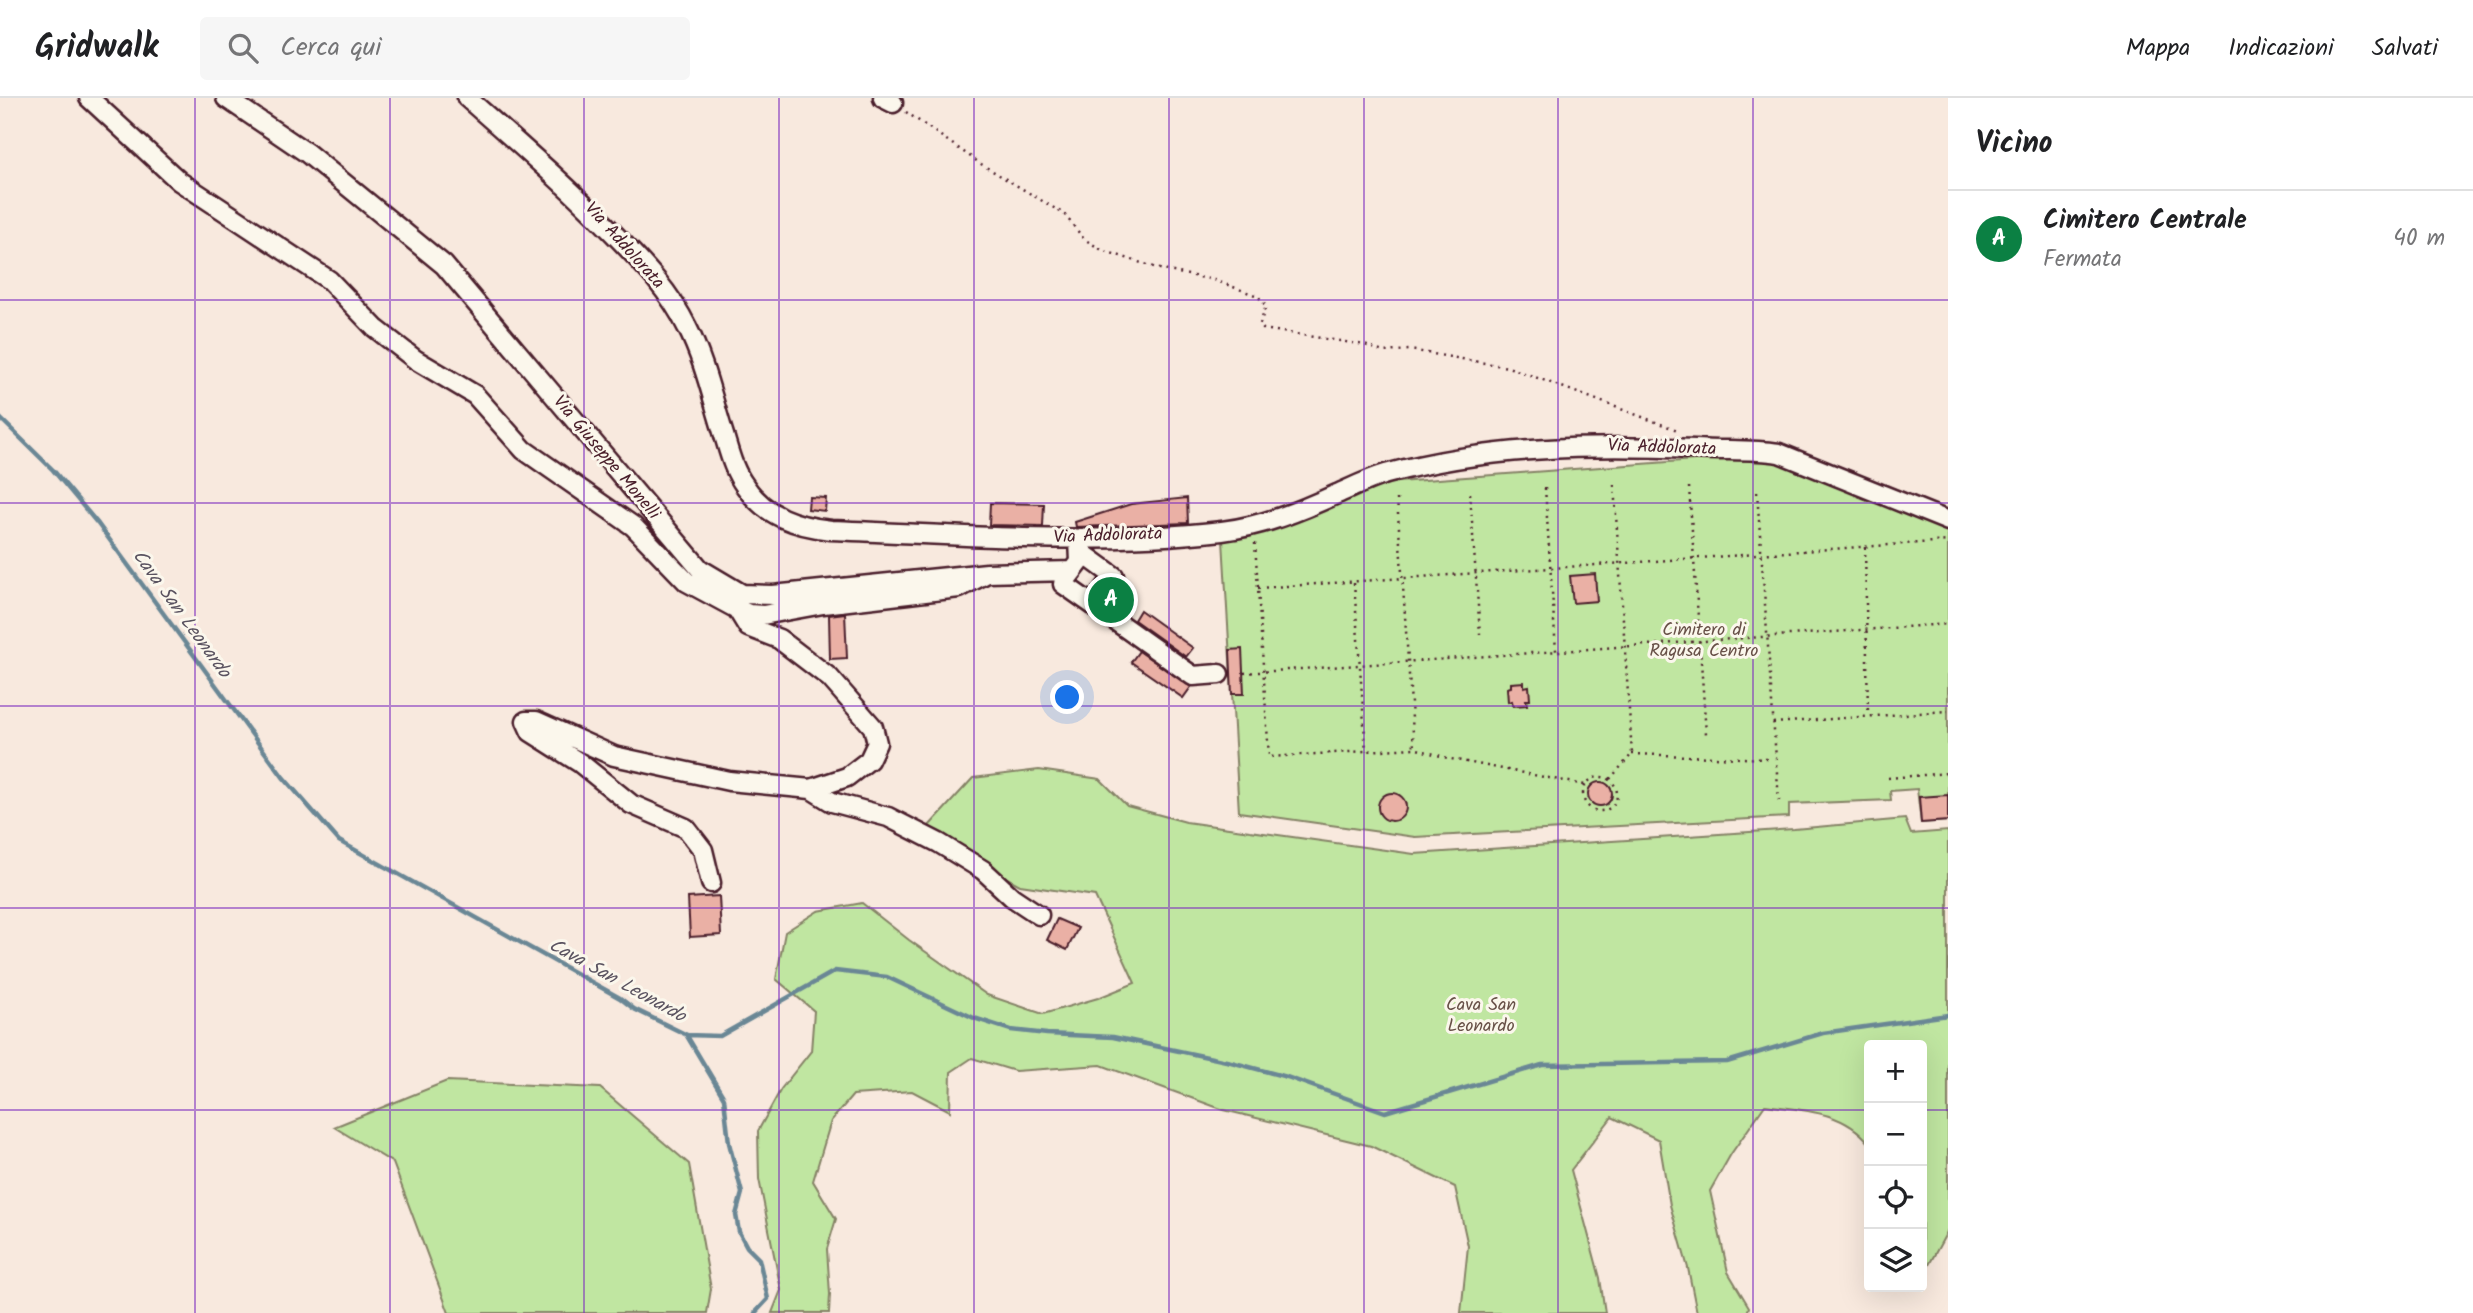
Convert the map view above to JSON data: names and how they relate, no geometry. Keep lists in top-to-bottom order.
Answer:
{
  "streets": {
    "street": ["Via Addolorata", "Via Giuseppe Monelli"]
  },
  "water": ["Cava San Leonardo"],
  "parks": ["Cimitero di Ragusa Centro", "Cava San Leonardo"],
  "page": {
    "header": "Gridwalk",
    "search": "Cerca qui",
    "nav": ["Mappa", "Indicazioni", "Salvati"],
    "heading": "Vicino",
    "list": [
      {
        "mark": "A",
        "name": "Cimitero Centrale",
        "note": "Fermata",
        "value": "40 m"
      }
    ],
    "pins": "A",
    "map_buttons": ["+", "−"]
  }
}
